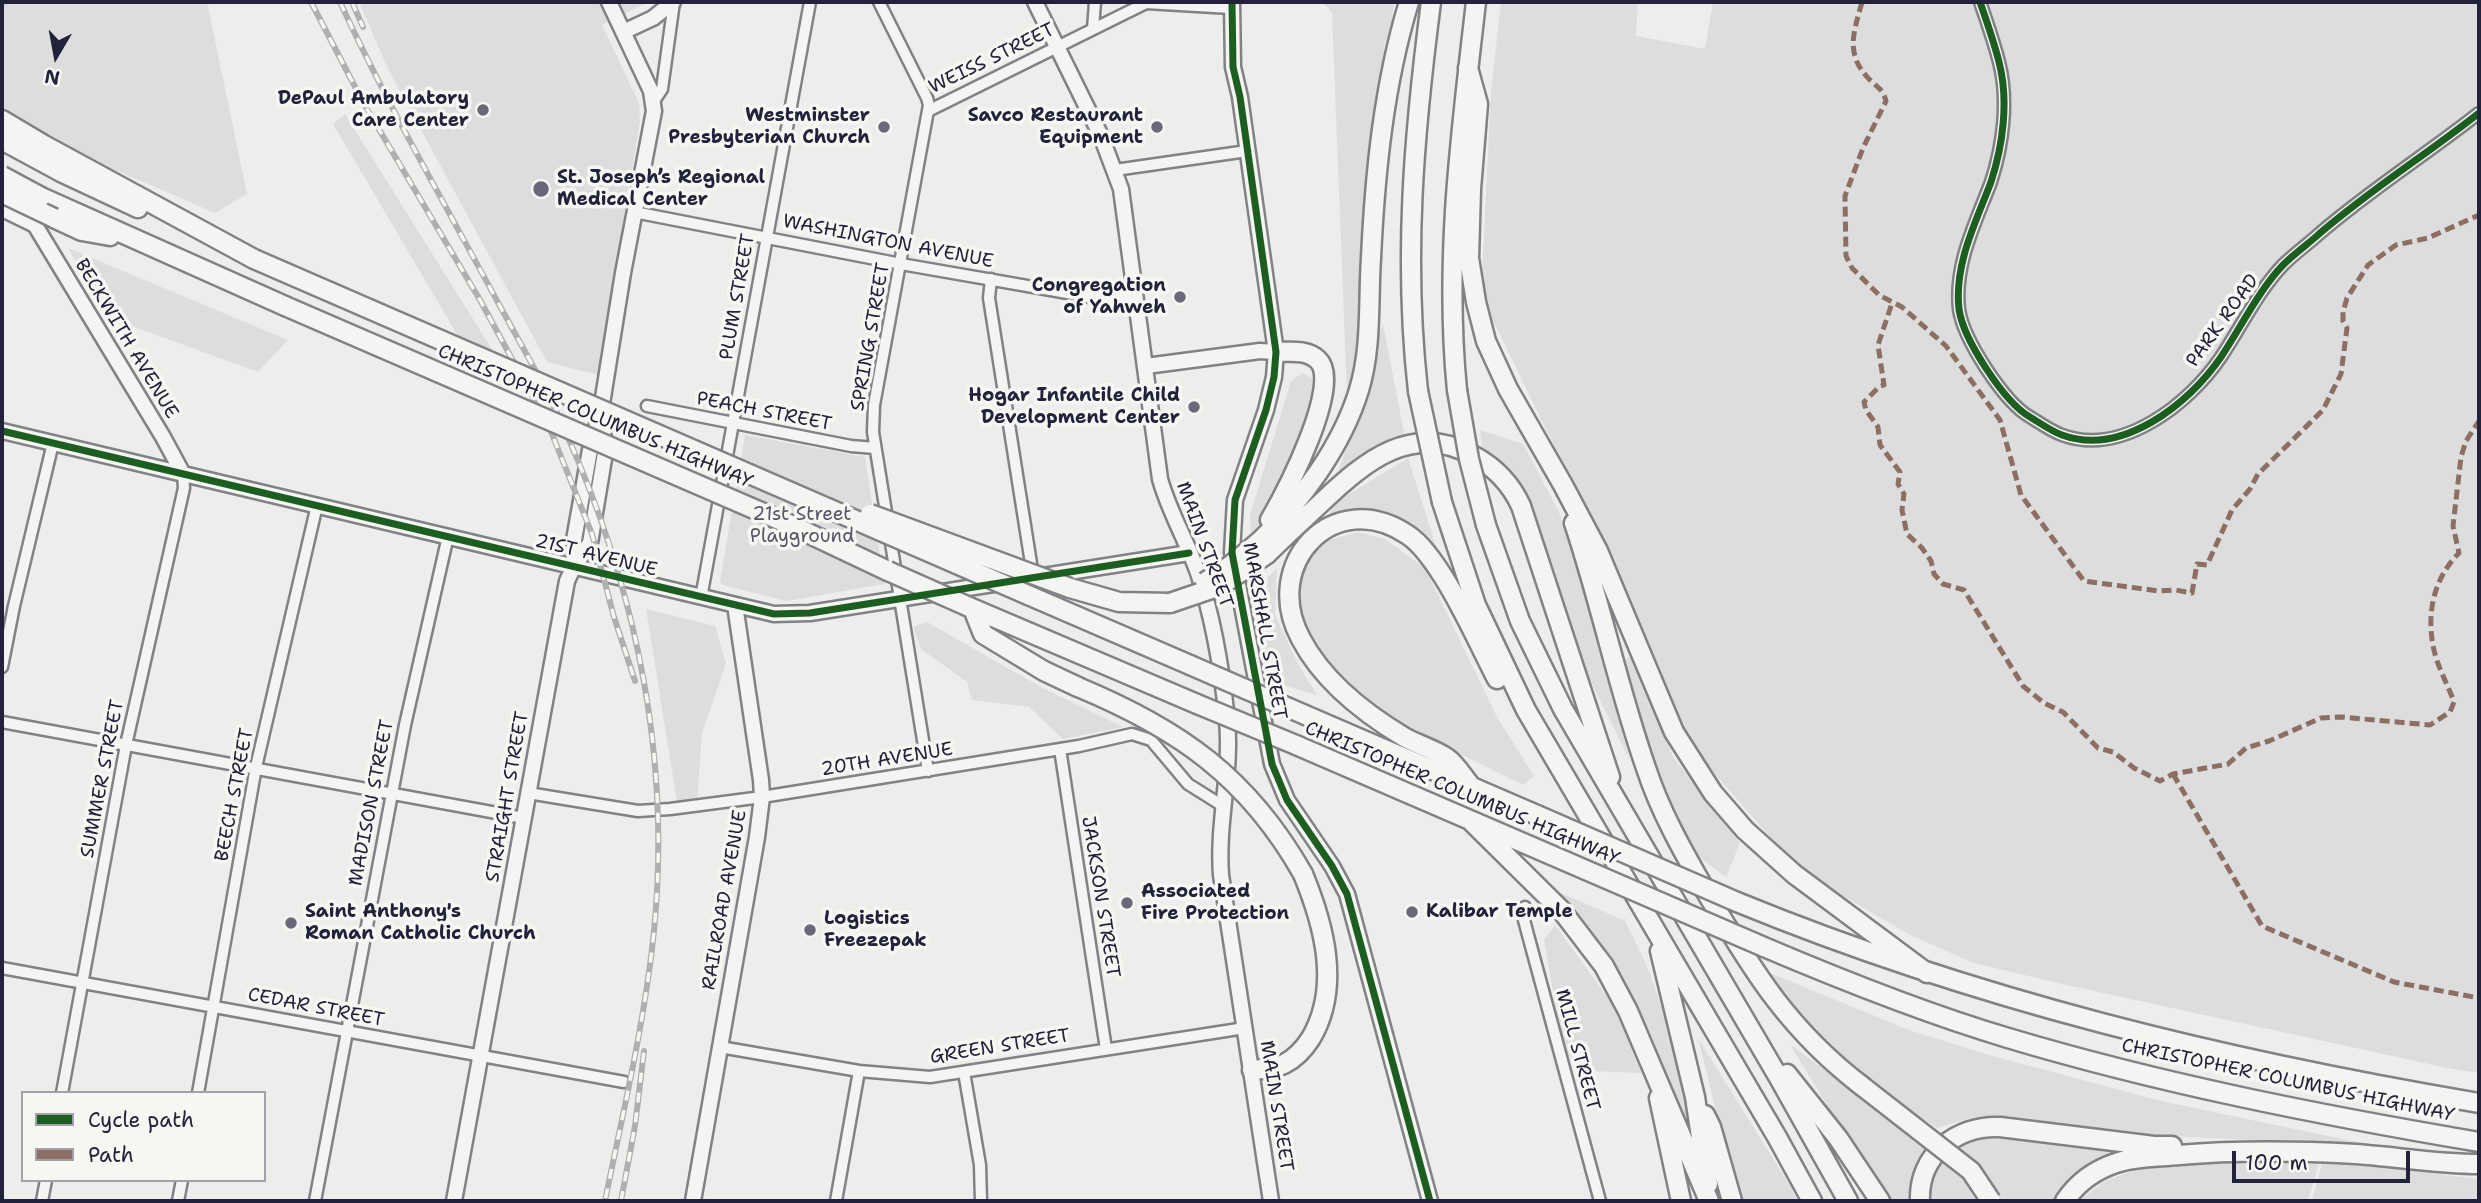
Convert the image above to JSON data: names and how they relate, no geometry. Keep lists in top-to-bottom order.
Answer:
{
  "streets": {
    "highway": ["CHRISTOPHER COLUMBUS HIGHWAY"],
    "street": [
      "WEISS STREET",
      "WASHINGTON AVENUE",
      "PLUM STREET",
      "PARK ROAD",
      "SPRING STREET",
      "BECKWITH AVENUE",
      "PEACH STREET",
      "MAIN STREET",
      "21ST AVENUE",
      "MARSHALL STREET",
      "20TH AVENUE",
      "SUMMER STREET",
      "BEECH STREET",
      "STRAIGHT STREET",
      "MADISON STREET",
      "JACKSON STREET",
      "RAILROAD AVENUE",
      "CEDAR STREET",
      "GREEN STREET",
      "MILL STREET"
    ]
  },
  "crossings": [
    ["WEISS STREET", "SPRING STREET"],
    ["WEISS STREET", "MAIN STREET"],
    ["WEISS STREET", "MARSHALL STREET"],
    ["WASHINGTON AVENUE", "PLUM STREET"],
    ["WASHINGTON AVENUE", "SPRING STREET"],
    ["WASHINGTON AVENUE", "MAIN STREET"],
    ["WASHINGTON AVENUE", "STRAIGHT STREET"],
    ["PLUM STREET", "PEACH STREET"],
    ["PLUM STREET", "21ST AVENUE"],
    ["SPRING STREET", "PEACH STREET"],
    ["SPRING STREET", "21ST AVENUE"],
    ["SPRING STREET", "20TH AVENUE"],
    ["BECKWITH AVENUE", "21ST AVENUE"],
    ["BECKWITH AVENUE", "SUMMER STREET"],
    ["MAIN STREET", "21ST AVENUE"],
    ["MAIN STREET", "20TH AVENUE"],
    ["MAIN STREET", "GREEN STREET"],
    ["21ST AVENUE", "SUMMER STREET"],
    ["21ST AVENUE", "BEECH STREET"],
    ["21ST AVENUE", "STRAIGHT STREET"],
    ["21ST AVENUE", "MADISON STREET"],
    ["21ST AVENUE", "RAILROAD AVENUE"],
    ["20TH AVENUE", "STRAIGHT STREET"],
    ["20TH AVENUE", "JACKSON STREET"],
    ["20TH AVENUE", "RAILROAD AVENUE"],
    ["SUMMER STREET", "CEDAR STREET"],
    ["BEECH STREET", "CEDAR STREET"],
    ["STRAIGHT STREET", "CEDAR STREET"],
    ["MADISON STREET", "CEDAR STREET"],
    ["JACKSON STREET", "GREEN STREET"],
    ["RAILROAD AVENUE", "GREEN STREET"]
  ],
  "parks": ["21st Street Playground"],
  "places": [
    "DePaul Ambulatory Care Center",
    "Westminster Presbyterian Church",
    "Savco Restaurant Equipment",
    "St. Joseph’s Regional Medical Center",
    "Congregation of Yahweh",
    "Hogar Infantile Child Development Center",
    "Associated Fire Protection",
    "Kalibar Temple",
    "Saint Anthony's Roman Catholic Church",
    "Logistics Freezepak"
  ],
  "legend": ["Cycle path", "Path"],
  "scale_bar": "100 m",
  "north": "bottom"
}
